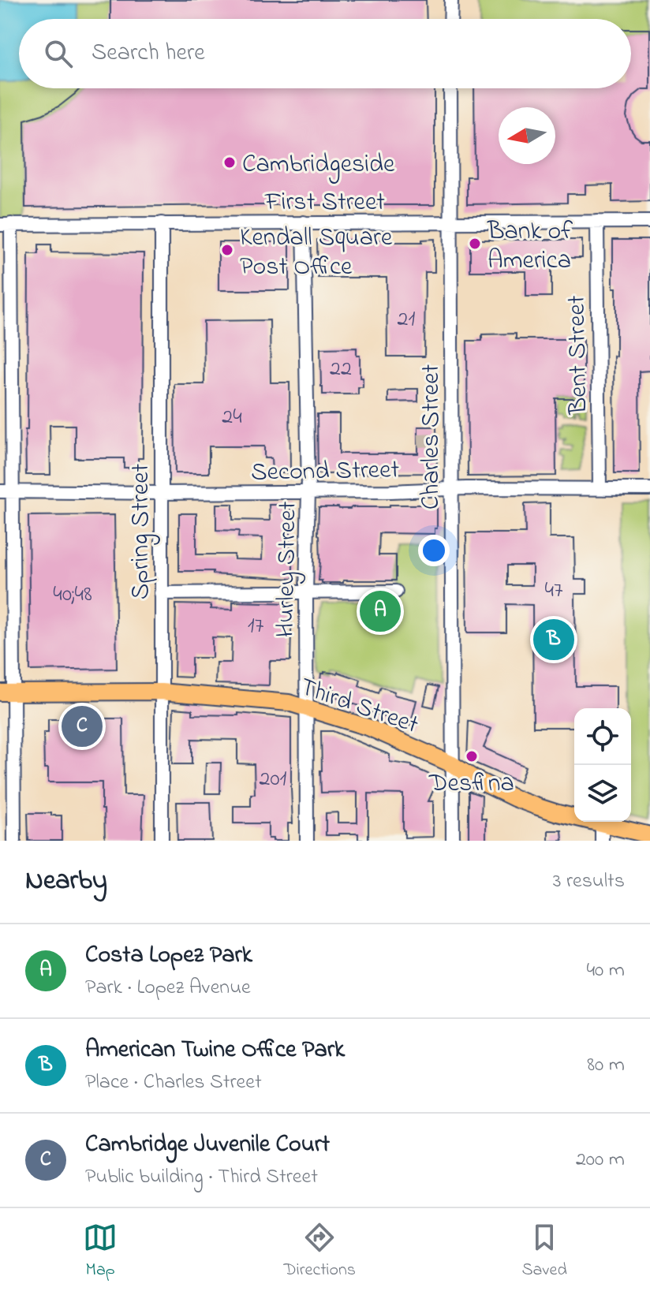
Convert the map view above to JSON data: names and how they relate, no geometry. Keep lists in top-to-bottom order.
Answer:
{
  "streets": {
    "main road": ["Third Street"],
    "street": [
      "First Street",
      "Bent Street",
      "Charles Street",
      "Second Street",
      "Spring Street",
      "Hurley Street"
    ]
  },
  "crossings": [
    ["First Street", "Bent Street"],
    ["First Street", "Charles Street"],
    ["First Street", "Spring Street"],
    ["First Street", "Hurley Street"],
    ["Bent Street", "Second Street"],
    ["Charles Street", "Second Street"],
    ["Charles Street", "Third Street"],
    ["Second Street", "Spring Street"],
    ["Second Street", "Hurley Street"],
    ["Spring Street", "Third Street"],
    ["Hurley Street", "Third Street"]
  ],
  "places": [
    "Cambridgeside",
    "Bank of America",
    "Kendall Square Post Office",
    "Desfina"
  ],
  "house_numbers": [
    "21",
    "22",
    "24",
    "47",
    "40;48",
    "17",
    "201"
  ],
  "north": "left",
  "page": {
    "search": "Search here",
    "pins": ["A", "B", "C"],
    "heading": ["Nearby", "3 results"],
    "list": [
      {
        "mark": "A",
        "name": "Costa Lopez Park",
        "note": "Park · Lopez Avenue",
        "value": "40 m"
      },
      {
        "mark": "B",
        "name": "American Twine Office Park",
        "note": "Place · Charles Street",
        "value": "80 m"
      },
      {
        "mark": "C",
        "name": "Cambridge Juvenile Court",
        "note": "Public building · Third Street",
        "value": "200 m"
      }
    ],
    "nav": ["Map", "Directions", "Saved"]
  }
}
